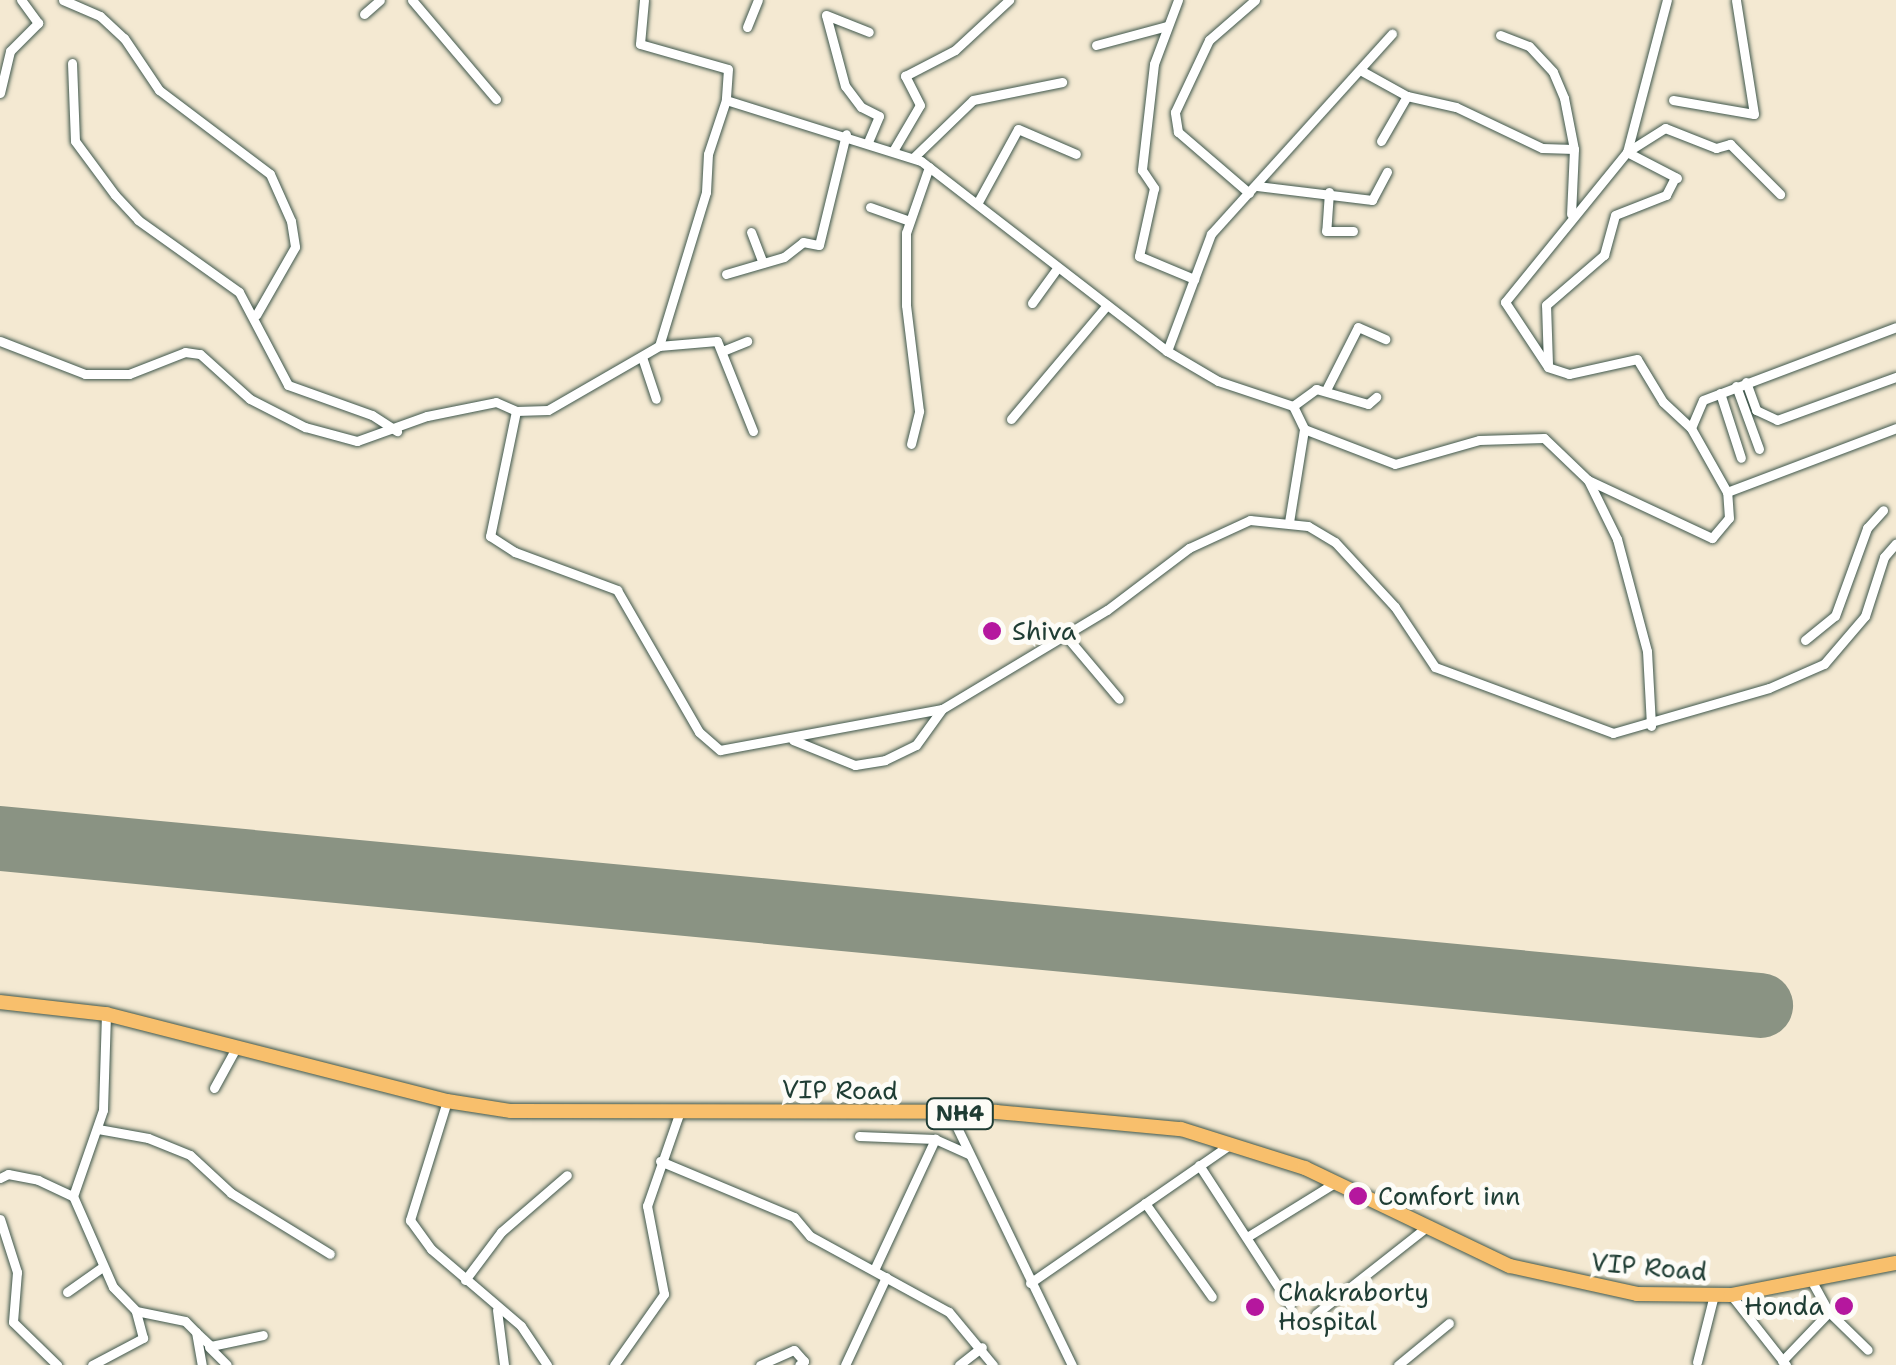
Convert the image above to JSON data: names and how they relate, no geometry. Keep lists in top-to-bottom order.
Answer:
{
  "streets": {
    "highway": ["VIP Road", "NH4"]
  },
  "places": [
    "Shiva",
    "Comfort inn",
    "Honda",
    "Chakraborty Hospital"
  ]
}
